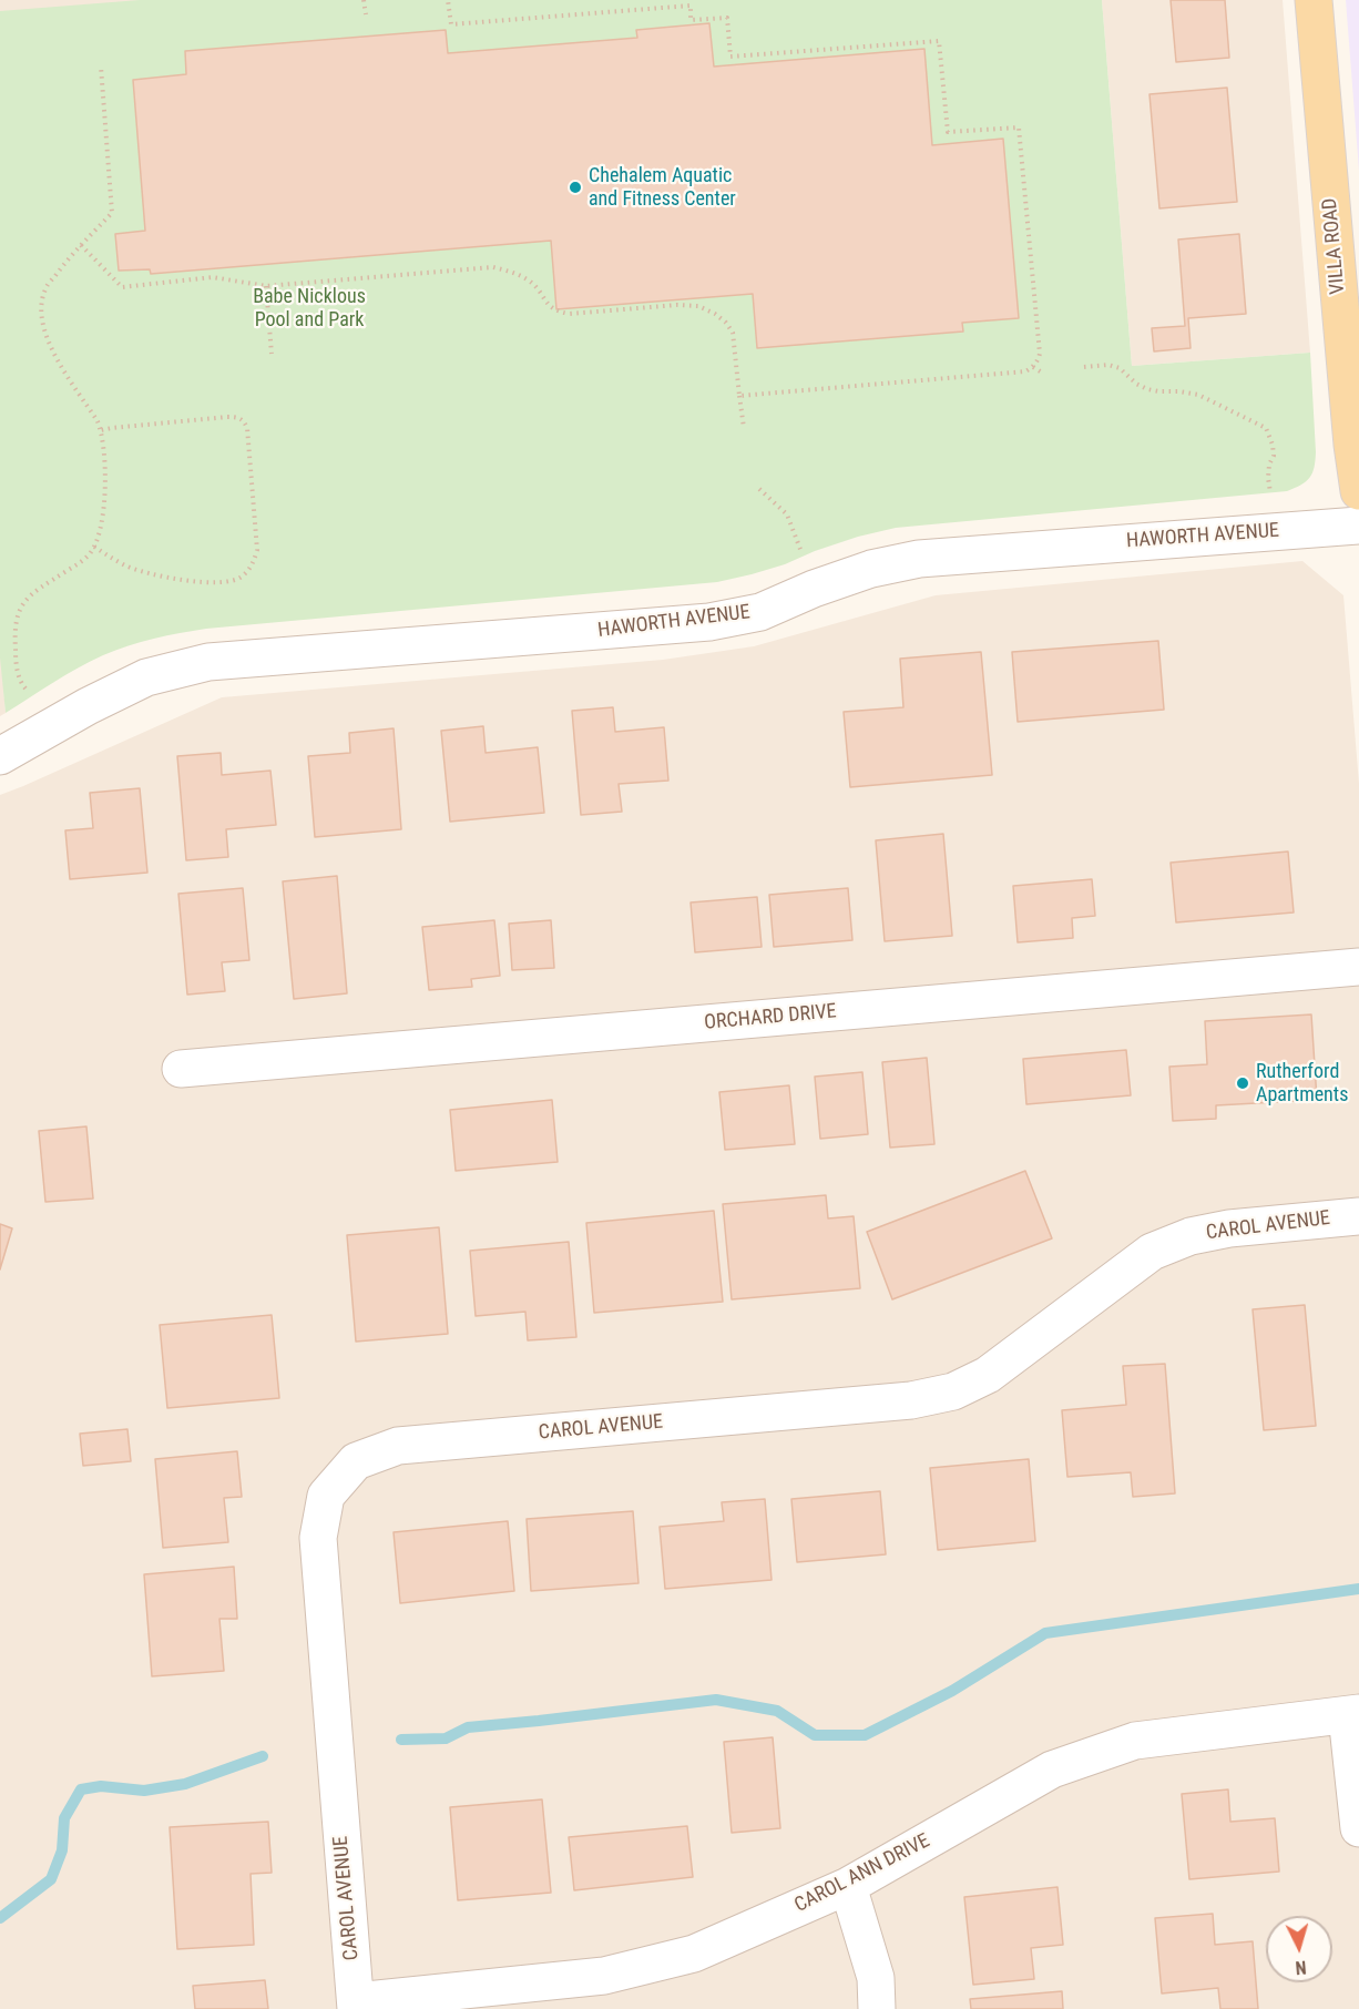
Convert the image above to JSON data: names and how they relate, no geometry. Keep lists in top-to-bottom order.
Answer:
{
  "streets": {
    "main road": ["VILLA ROAD"],
    "street": [
      "HAWORTH AVENUE",
      "ORCHARD DRIVE",
      "CAROL AVENUE",
      "CAROL ANN DRIVE"
    ]
  },
  "crossings": [
    ["CAROL AVENUE", "CAROL ANN DRIVE"]
  ],
  "parks": ["Babe Nicklous Pool and Park"],
  "places": ["Chehalem Aquatic and Fitness Center", "Rutherford Apartments"],
  "north": "bottom"
}
